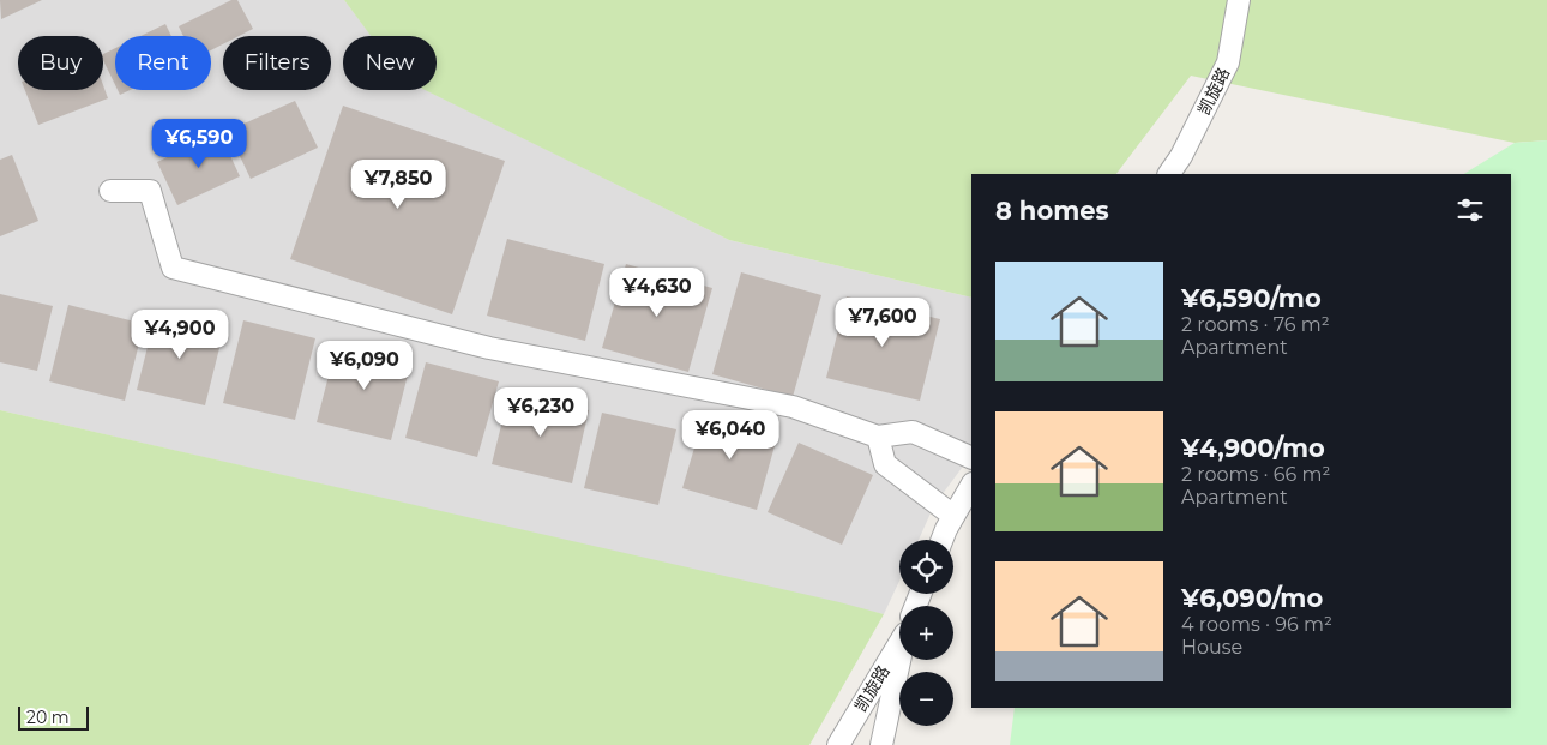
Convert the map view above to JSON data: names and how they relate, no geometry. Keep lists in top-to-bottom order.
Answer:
{
  "streets": {
    "street": ["凯旋路"]
  },
  "scale_bar": "20 m",
  "page": {
    "chip": [
      "Buy",
      "Rent",
      "Filters",
      "New"
    ],
    "price": [
      "¥6,590",
      "¥7,850",
      "¥4,630",
      "¥7,600",
      "¥4,900",
      "¥6,090",
      "¥6,230",
      "¥6,040"
    ],
    "heading": "8 homes",
    "list": [
      {
        "name": "¥6,590/mo",
        "note": "2 rooms · 76 m² · Apartment"
      },
      {
        "name": "¥4,900/mo",
        "note": "2 rooms · 66 m² · Apartment"
      },
      {
        "name": "¥6,090/mo",
        "note": "4 rooms · 96 m² · House"
      }
    ],
    "map_buttons": ["+", "−"],
    "scale": "20 m"
  }
}
